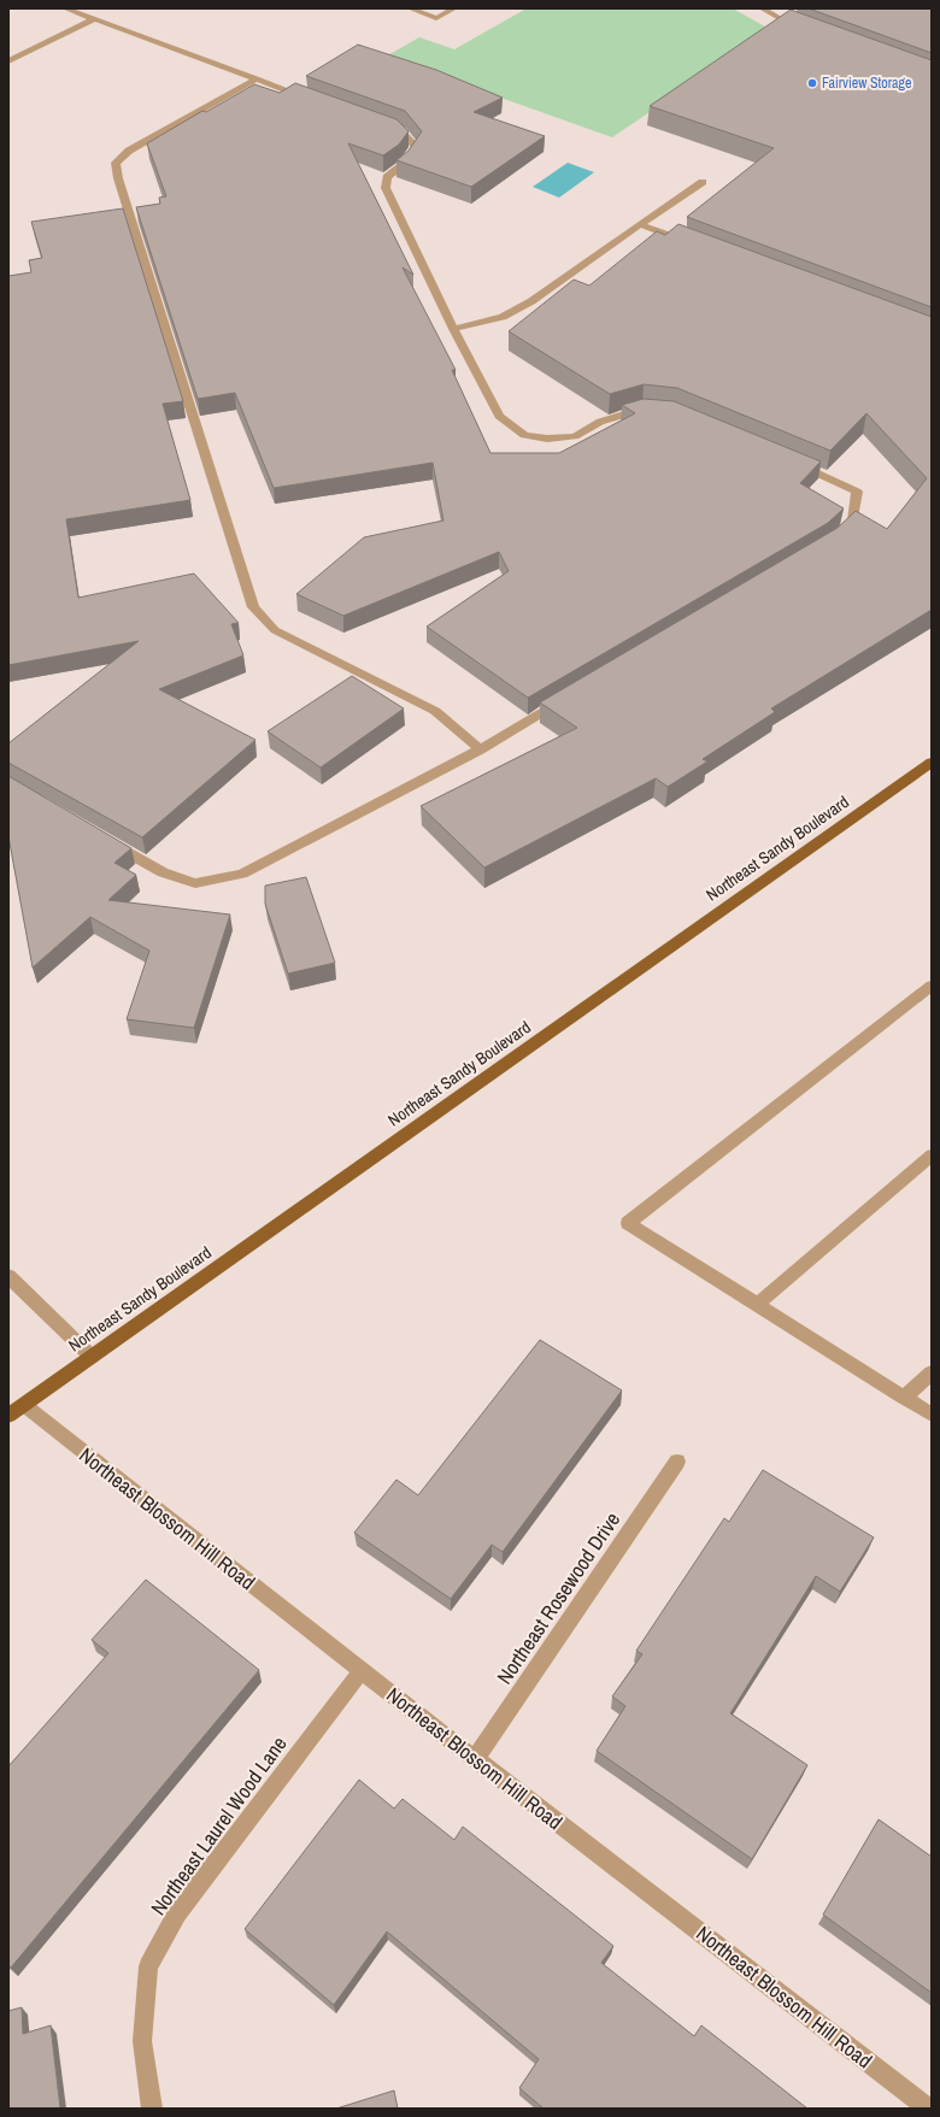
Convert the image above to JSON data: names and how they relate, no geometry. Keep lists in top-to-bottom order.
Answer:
{
  "streets": {
    "main road": ["Northeast Sandy Boulevard"],
    "street": ["Northeast Blossom Hill Road", "Northeast Rosewood Drive", "Northeast Laurel Wood Lane"]
  },
  "crossings": [
    ["Northeast Sandy Boulevard", "Northeast Blossom Hill Road"],
    ["Northeast Blossom Hill Road", "Northeast Rosewood Drive"],
    ["Northeast Blossom Hill Road", "Northeast Laurel Wood Lane"]
  ],
  "places": ["Fairview Storage"]
}
